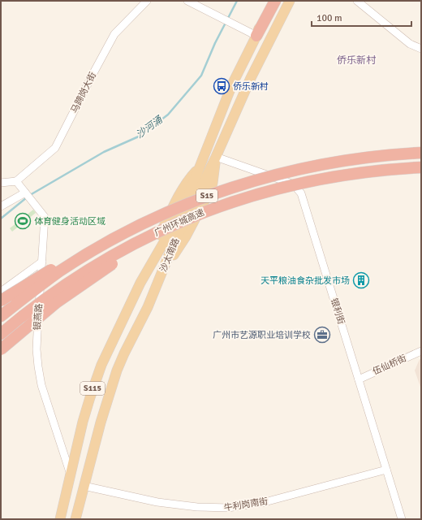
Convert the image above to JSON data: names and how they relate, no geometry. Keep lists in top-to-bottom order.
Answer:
{
  "streets": {
    "highway": ["S15", "广州环城高速"],
    "main road": ["沙太南路", "S115"],
    "street": [
      "马蹄岗大街",
      "银利街",
      "银燕路",
      "伍仙桥街",
      "牛利岗南街"
    ]
  },
  "crossings": [
    ["马蹄岗大街", "银燕路"],
    ["沙太南路", "银利街"],
    ["沙太南路", "银燕路"],
    ["沙太南路", "牛利岗南街"],
    ["银利街", "伍仙桥街"],
    ["银利街", "牛利岗南街"]
  ],
  "districts": ["侨乐新村"],
  "water": ["沙河涌"],
  "places": {
    "bus stop": ["侨乐新村"],
    "sports": ["体育健身活动区域"],
    "building": ["天平粮油食杂批发市场"],
    "office": ["广州市艺源职业培训学校"]
  },
  "scale_bar": "100 m"
}
